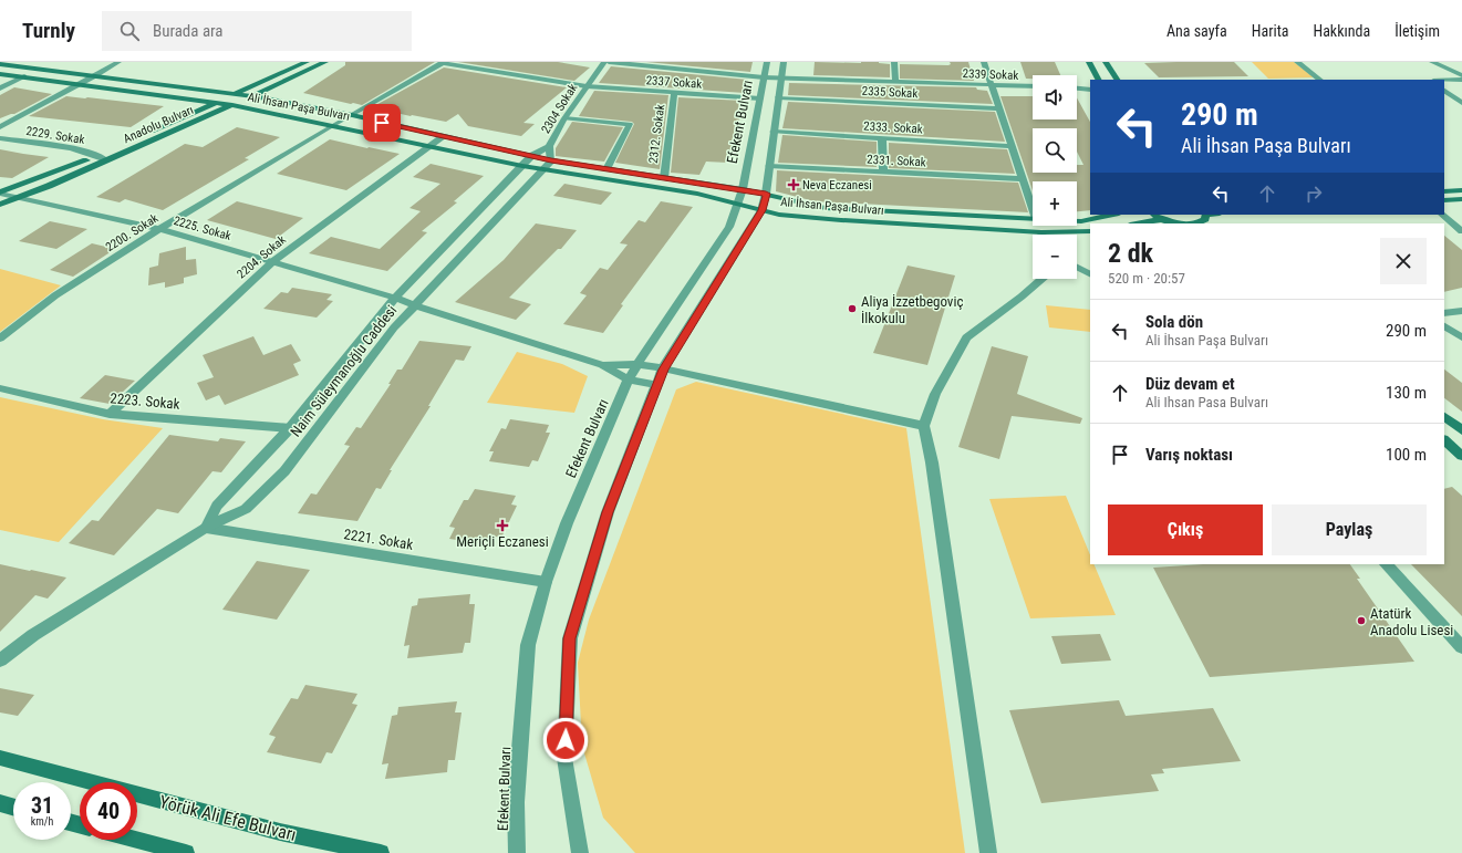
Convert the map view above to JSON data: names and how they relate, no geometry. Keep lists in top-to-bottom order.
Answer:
{
  "streets": {
    "main road": ["Ali İhsan Paşa Bulvarı", "Anadolu Bulvarı", "Yörük Ali Efe Bulvarı"],
    "street": [
      "2339 Sokak",
      "2337 Sokak",
      "2335 Sokak",
      "2304 Sokak",
      "Efekent Bulvarı",
      "2333. Sokak",
      "2312. Sokak",
      "2229. Sokak",
      "2331. Sokak",
      "2225. Sokak",
      "2200. Sokak",
      "2204. Sokak",
      "Naim Süleymanoğlu Caddesi",
      "2223. Sokak",
      "2221. Sokak"
    ]
  },
  "crossings": [
    ["2339 Sokak", "Efekent Bulvarı"],
    ["2337 Sokak", "2304 Sokak"],
    ["2337 Sokak", "Efekent Bulvarı"],
    ["2337 Sokak", "2312. Sokak"],
    ["2337 Sokak", "2200. Sokak"],
    ["Ali İhsan Paşa Bulvarı", "Efekent Bulvarı"],
    ["Ali İhsan Paşa Bulvarı", "Anadolu Bulvarı"],
    ["Ali İhsan Paşa Bulvarı", "2312. Sokak"],
    ["Ali İhsan Paşa Bulvarı", "2200. Sokak"],
    ["Ali İhsan Paşa Bulvarı", "2204. Sokak"],
    ["Ali İhsan Paşa Bulvarı", "Naim Süleymanoğlu Caddesi"],
    ["2304 Sokak", "Naim Süleymanoğlu Caddesi"],
    ["Efekent Bulvarı", "2221. Sokak"],
    ["Anadolu Bulvarı", "2229. Sokak"],
    ["Anadolu Bulvarı", "2225. Sokak"],
    ["2225. Sokak", "2200. Sokak"],
    ["2225. Sokak", "2204. Sokak"],
    ["2225. Sokak", "Naim Süleymanoğlu Caddesi"],
    ["2204. Sokak", "2223. Sokak"],
    ["Naim Süleymanoğlu Caddesi", "2223. Sokak"],
    ["Naim Süleymanoğlu Caddesi", "2221. Sokak"]
  ],
  "places": {
    "health": ["Neva Eczanesi", "Meriçli Eczanesi"],
    "other": ["Aliya İzzetbegoviç İlkokulu", "Atatürk Anadolu Lisesi"]
  },
  "page": {
    "header": "Turnly",
    "search": "Burada ara",
    "nav": [
      "Ana sayfa",
      "Harita",
      "Hakkında",
      "İletişim"
    ],
    "map_buttons": ["+", "−"],
    "turn": ["290 m", "Ali İhsan Paşa Bulvarı"],
    "heading": ["2 dk", "520 m · 20:57"],
    "list": [
      {
        "name": "Sola dön",
        "note": "Ali İhsan Paşa Bulvarı",
        "value": "290 m"
      },
      {
        "name": "Düz devam et",
        "note": "Ali Ihsan Pasa Bulvarı",
        "value": "130 m"
      },
      {
        "name": "Varış noktası",
        "value": "100 m"
      }
    ],
    "buttons": ["Çıkış", "Paylaş"],
    "speed": "31 km/h",
    "limit": "40"
  }
}
